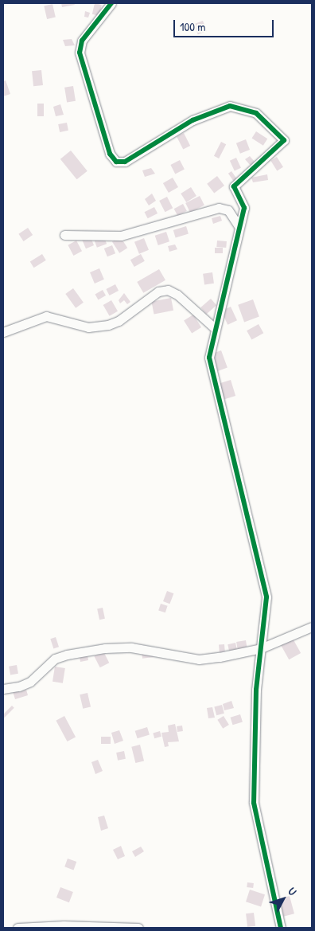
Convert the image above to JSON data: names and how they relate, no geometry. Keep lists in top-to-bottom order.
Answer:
{
  "scale_bar": "100 m",
  "north": "top right"
}
